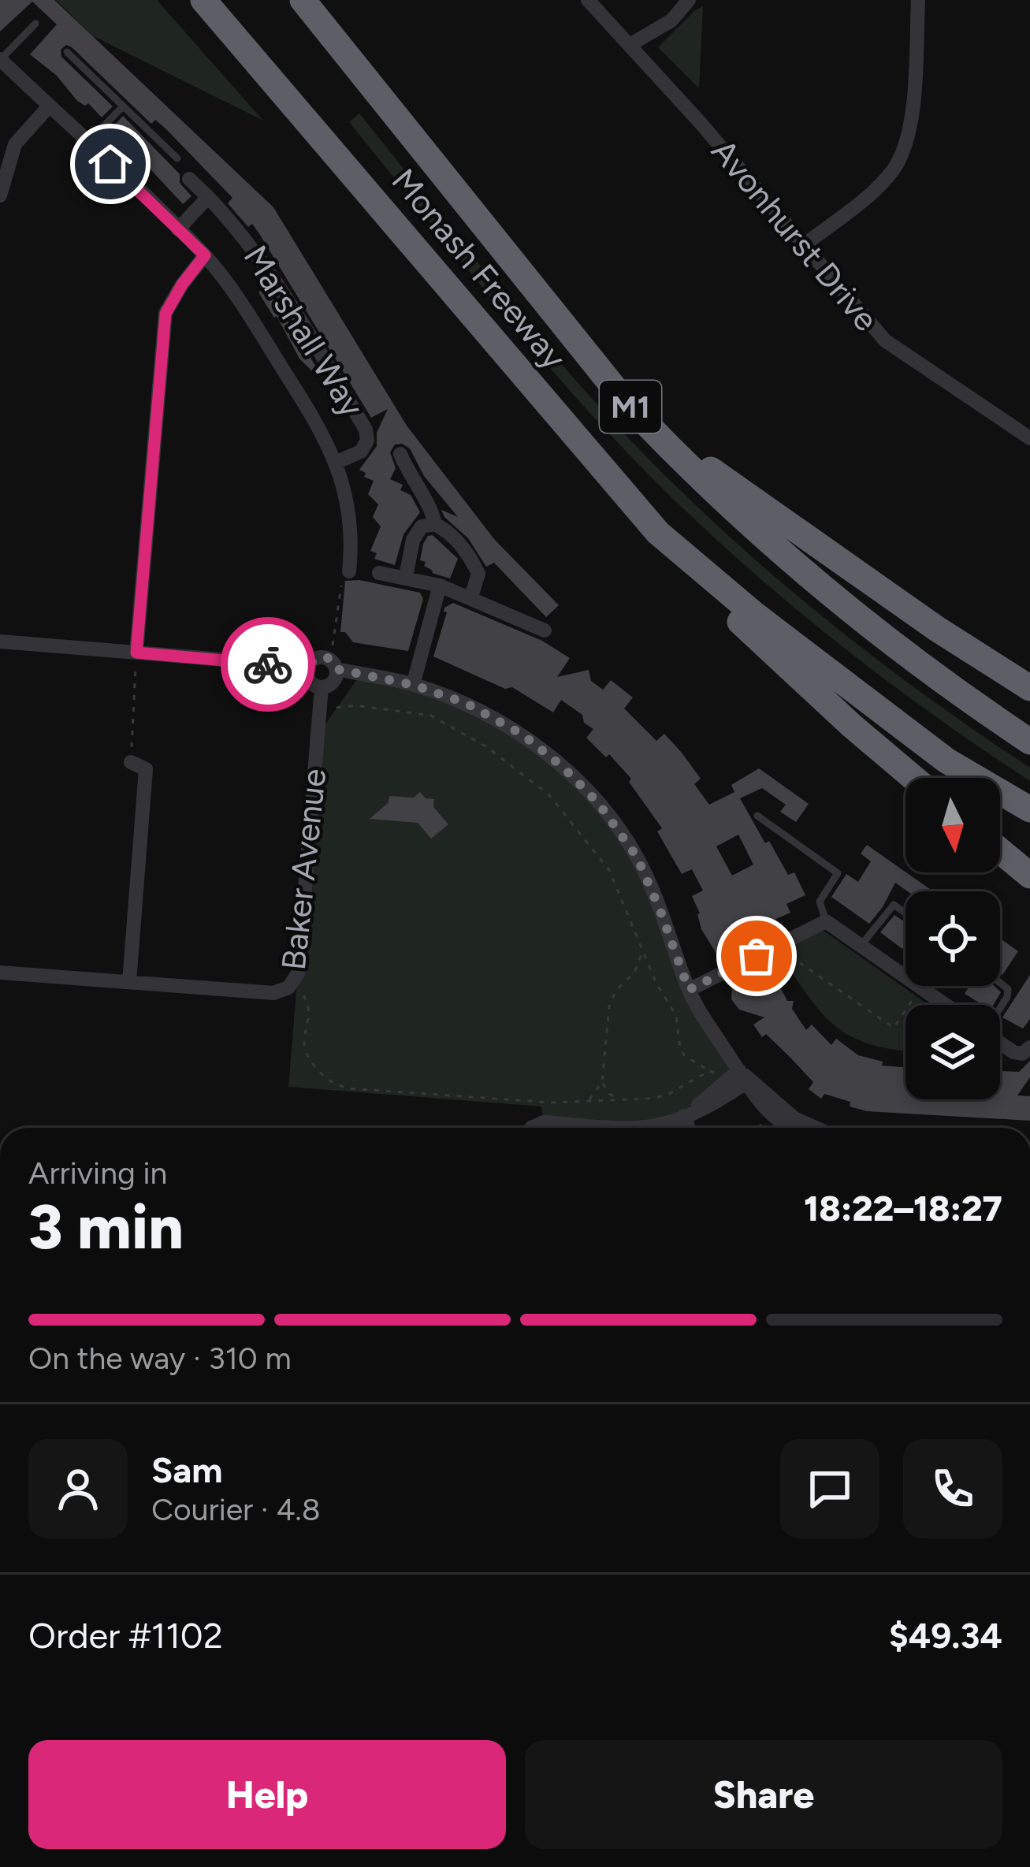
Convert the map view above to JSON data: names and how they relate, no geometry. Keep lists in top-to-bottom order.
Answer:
{
  "streets": {
    "highway": ["Monash Freeway", "M1"],
    "street": ["Avonhurst Drive", "Marshall Way", "Baker Avenue"]
  },
  "north": "bottom",
  "page": {
    "heading": ["3 min", "Arriving in", "18:22–18:27"],
    "panel": [
      "Sam",
      "Courier · 4.8",
      "Order #1102",
      "$49.34"
    ],
    "bar": "On the way · 310 m",
    "buttons": ["Help", "Share"]
  }
}
